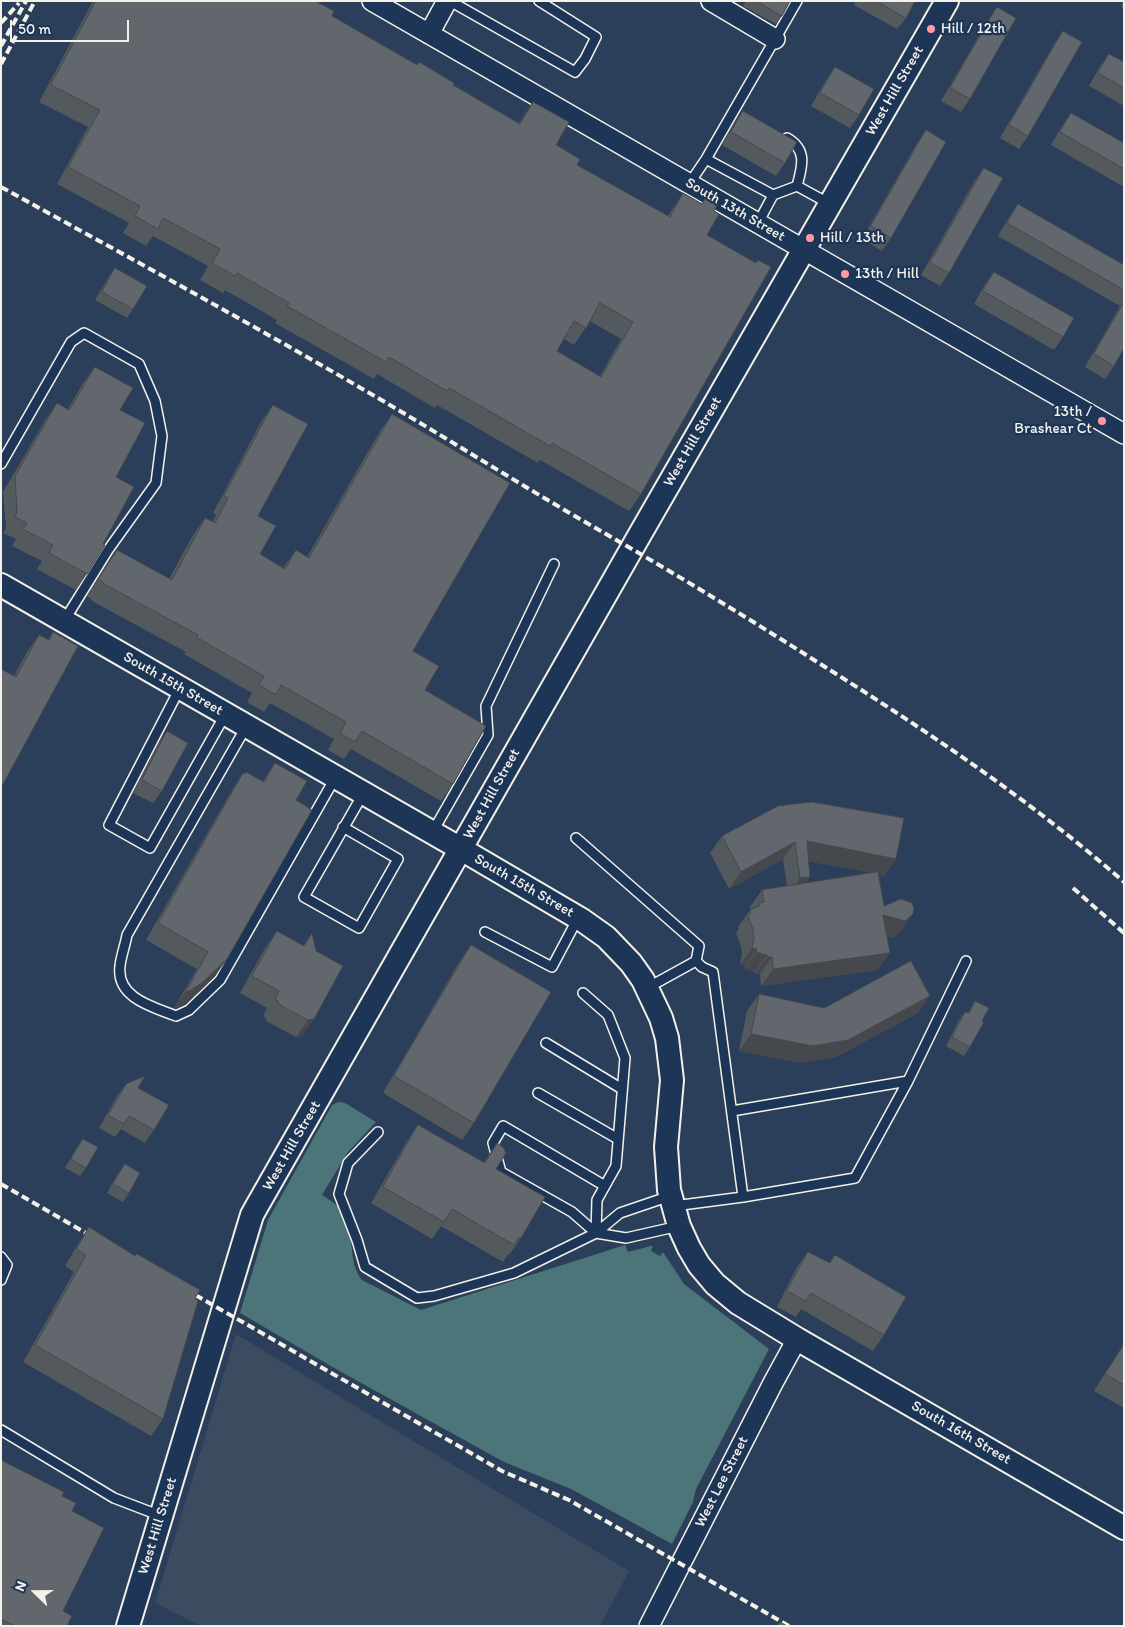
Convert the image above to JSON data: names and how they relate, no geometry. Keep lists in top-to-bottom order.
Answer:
{
  "streets": {
    "street": [
      "West Hill Street",
      "South 13th Street",
      "South 15th Street",
      "South 16th Street",
      "West Lee Street"
    ]
  },
  "crossings": [
    ["West Hill Street", "South 13th Street"],
    ["West Hill Street", "South 15th Street"],
    ["South 15th Street", "South 16th Street"],
    ["South 15th Street", "West Lee Street"],
    ["South 16th Street", "West Lee Street"]
  ],
  "places": [
    "Hill / 12th",
    "Hill / 13th",
    "13th / Hill",
    "13th / Brashear Ct"
  ],
  "scale_bar": "50 m",
  "north": "left"
}
